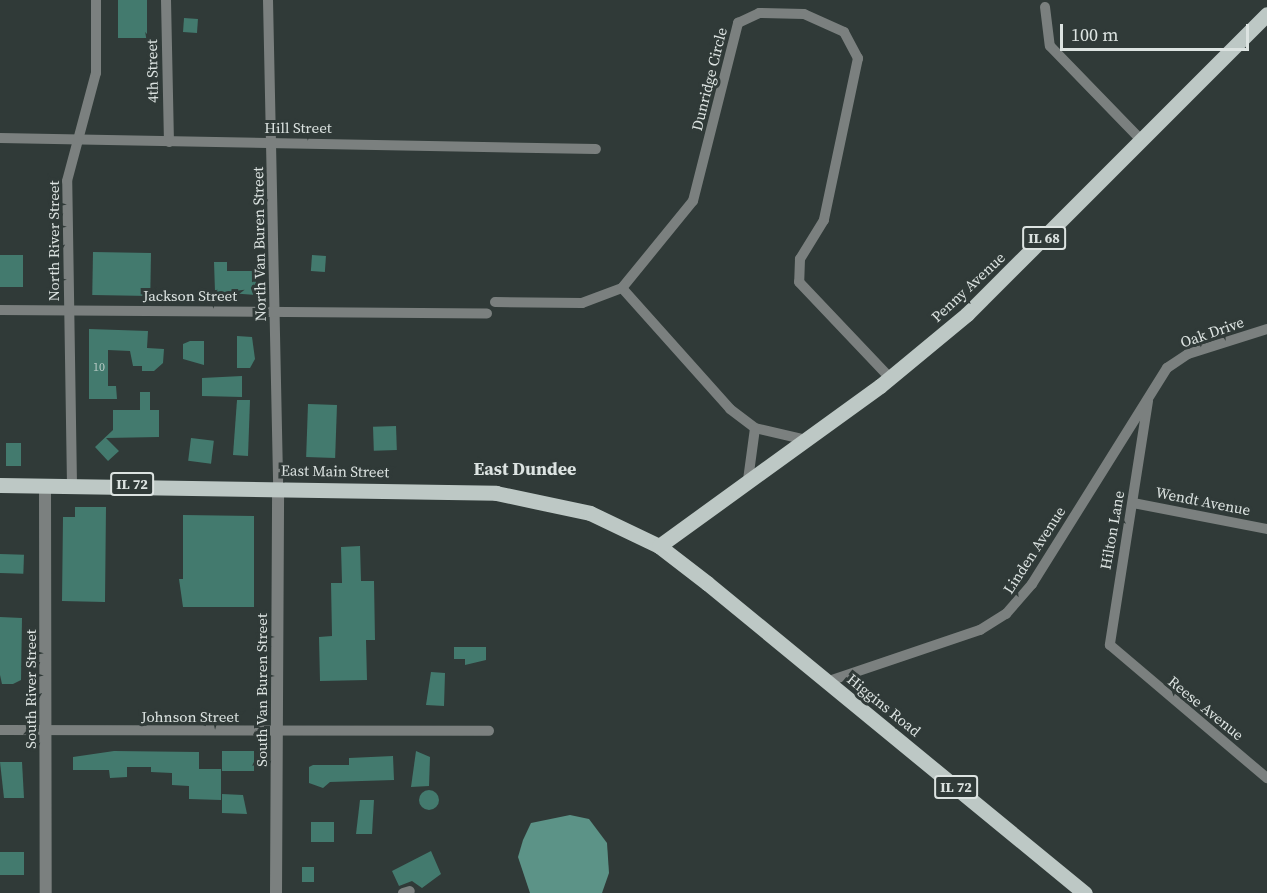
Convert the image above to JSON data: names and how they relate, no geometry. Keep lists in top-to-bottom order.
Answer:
{
  "streets": {
    "main road": [
      "IL 68",
      "Penny Avenue",
      "East Main Street",
      "IL 72",
      "Higgins Road"
    ],
    "street": [
      "4th Street",
      "Dunridge Circle",
      "Hill Street",
      "North River Street",
      "North Van Buren Street",
      "Jackson Street",
      "Oak Drive",
      "Wendt Avenue",
      "Hilton Lane",
      "Linden Avenue",
      "South River Street",
      "South Van Buren Street",
      "Reese Avenue",
      "Johnson Street"
    ]
  },
  "crossings": [
    ["4th Street", "Hill Street"],
    ["Dunridge Circle", "Penny Avenue"],
    ["Hill Street", "North River Street"],
    ["Hill Street", "North Van Buren Street"],
    ["North River Street", "Jackson Street"],
    ["North River Street", "East Main Street"],
    ["North Van Buren Street", "Jackson Street"],
    ["North Van Buren Street", "East Main Street"],
    ["North Van Buren Street", "South Van Buren Street"],
    ["Penny Avenue", "East Main Street"],
    ["Penny Avenue", "Higgins Road"],
    ["Oak Drive", "Hilton Lane"],
    ["Oak Drive", "Linden Avenue"],
    ["East Main Street", "South River Street"],
    ["East Main Street", "South Van Buren Street"],
    ["East Main Street", "Higgins Road"],
    ["Wendt Avenue", "Hilton Lane"],
    ["Hilton Lane", "Linden Avenue"],
    ["Hilton Lane", "Reese Avenue"],
    ["Linden Avenue", "Higgins Road"],
    ["South River Street", "Johnson Street"],
    ["South Van Buren Street", "Johnson Street"]
  ],
  "districts": ["East Dundee"],
  "house_numbers": ["10"],
  "scale_bar": "100 m"
}
